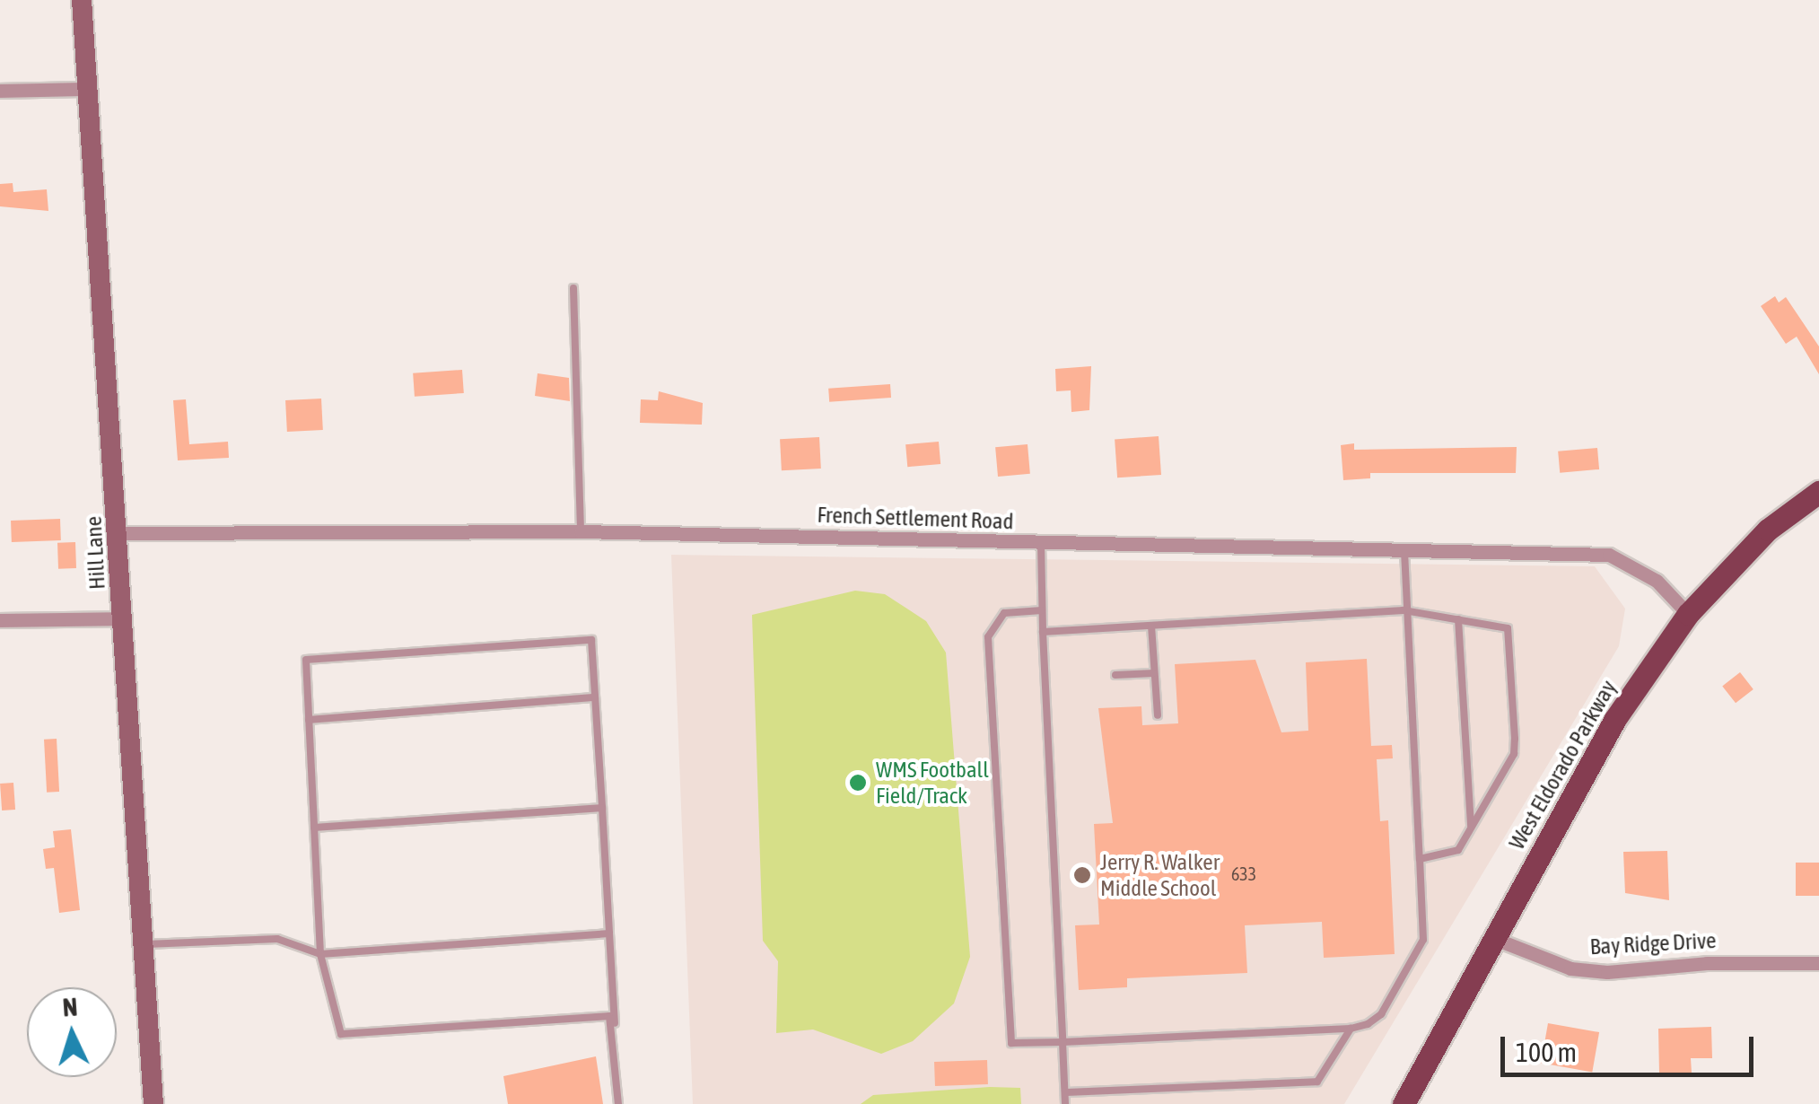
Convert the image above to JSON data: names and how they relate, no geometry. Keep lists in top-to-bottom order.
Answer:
{
  "streets": {
    "main road": ["West Eldorado Parkway"],
    "street": ["French Settlement Road", "Hill Lane", "Bay Ridge Drive"]
  },
  "crossings": [
    ["French Settlement Road", "Hill Lane"],
    ["French Settlement Road", "West Eldorado Parkway"],
    ["West Eldorado Parkway", "Bay Ridge Drive"]
  ],
  "places": ["WMS Football Field/Track", "Jerry R. Walker Middle School"],
  "house_numbers": ["633"],
  "scale_bar": "100 m",
  "north": "top"
}
